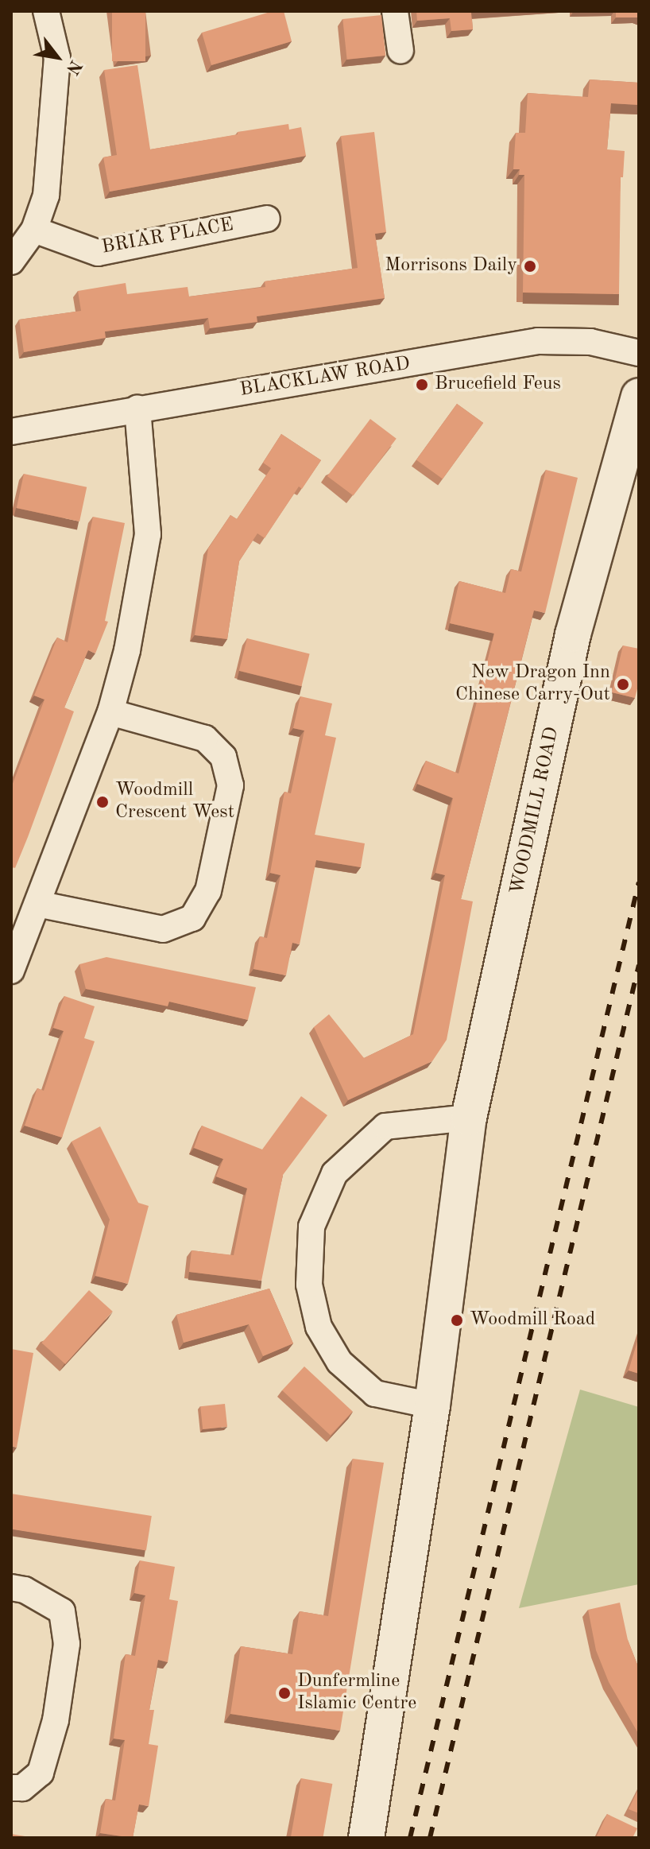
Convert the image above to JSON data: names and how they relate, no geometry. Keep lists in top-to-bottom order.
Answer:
{
  "streets": {
    "street": ["BRIAR PLACE", "BLACKLAW ROAD", "WOODMILL ROAD"]
  },
  "places": [
    "Morrisons Daily",
    "Brucefield Feus",
    "New Dragon Inn Chinese Carry-Out",
    "Woodmill Crescent West",
    "Woodmill Road",
    "Dunfermline Islamic Centre"
  ],
  "north": "bottom right"
}
